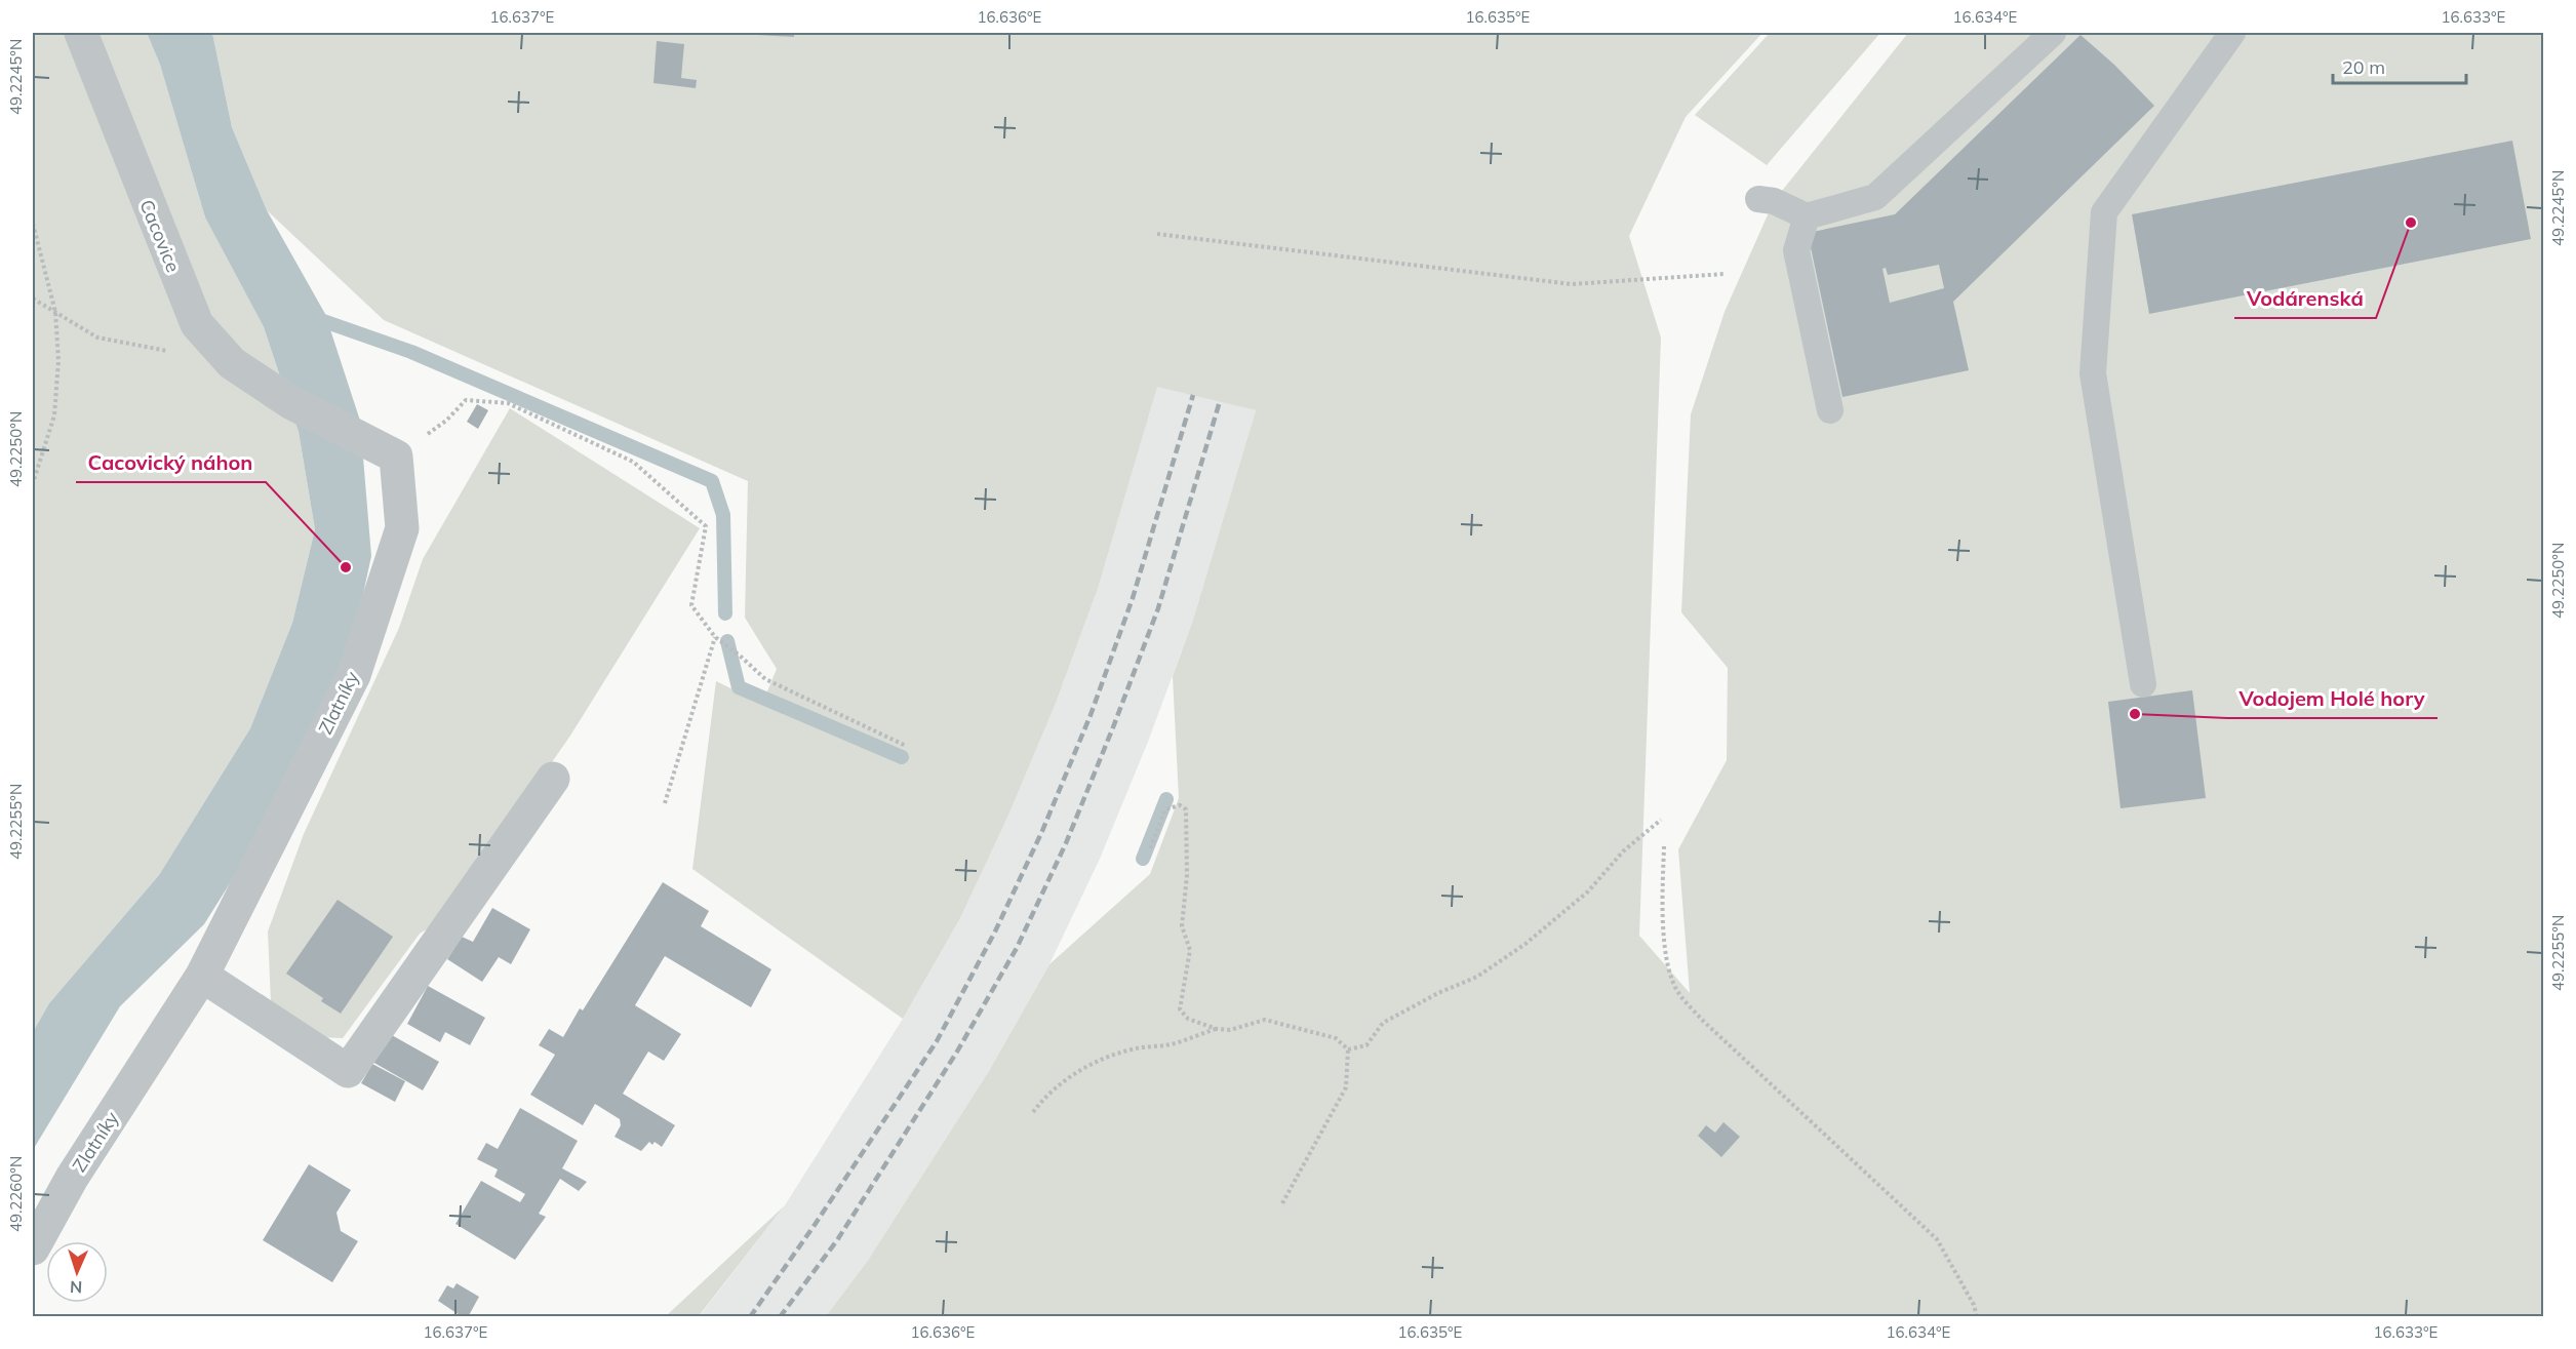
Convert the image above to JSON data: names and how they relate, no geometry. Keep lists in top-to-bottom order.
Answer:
{
  "streets": {
    "street": ["Cacovice", "Zlatníky"]
  },
  "crossings": [
    ["Cacovice", "Zlatníky"]
  ],
  "places": ["Vodárenská", "Cacovický náhon", "Vodojem Holé hory"],
  "scale_bar": "20 m",
  "north": "bottom",
  "coordinates": [
    "16.637°E",
    "16.636°E",
    "16.635°E",
    "16.634°E",
    "16.633°E",
    "49.2245°N",
    "49.2250°N",
    "49.2255°N",
    "49.2260°N"
  ]
}
